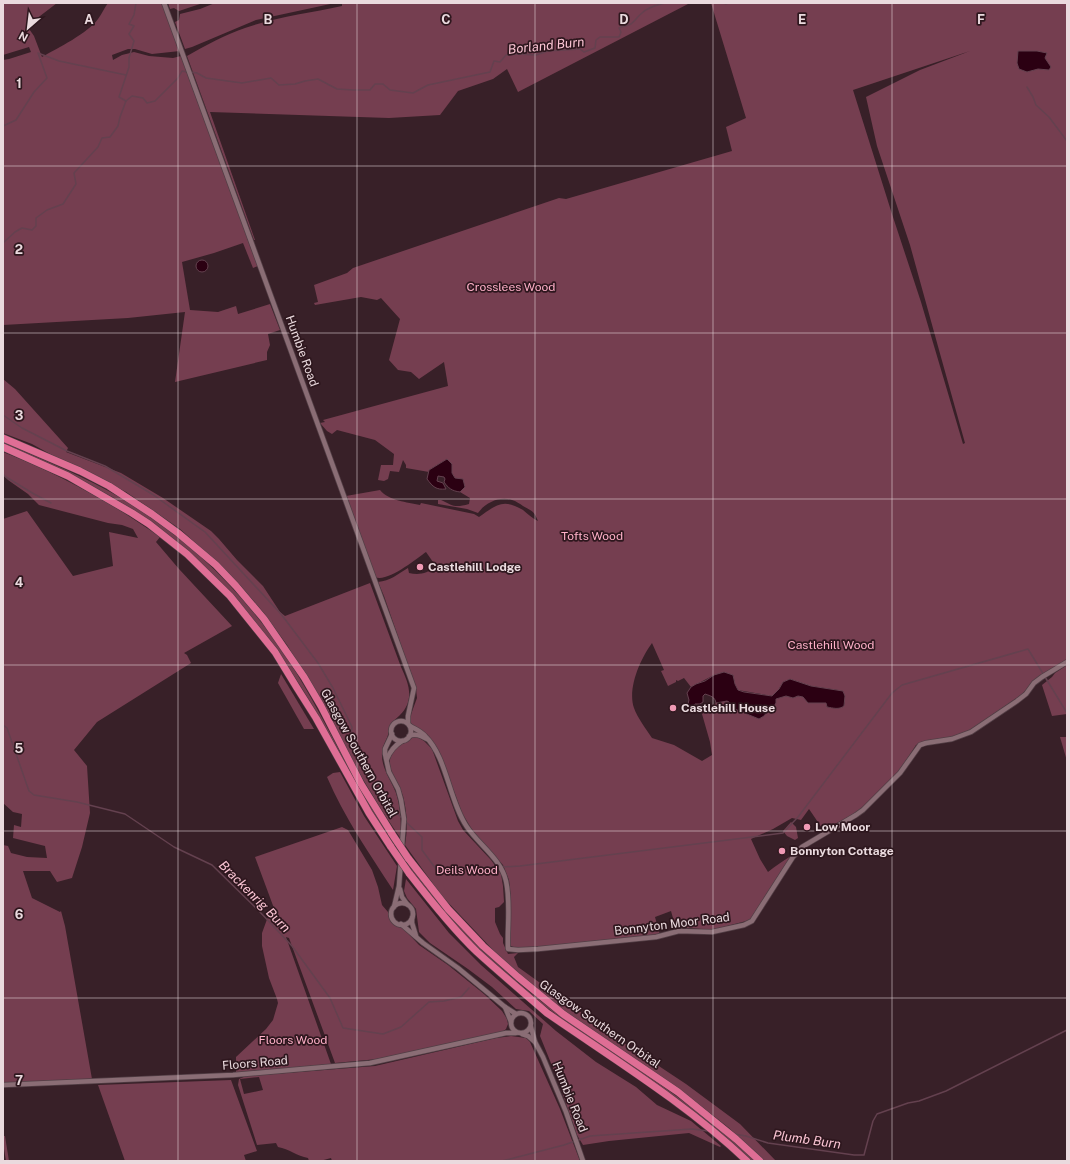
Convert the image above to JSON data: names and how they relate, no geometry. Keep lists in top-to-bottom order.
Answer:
{
  "streets": {
    "highway": ["Glasgow Southern Orbital"],
    "street": ["Humbie Road", "Bonnyton Moor Road", "Floors Road"]
  },
  "crossings": [
    ["Humbie Road", "Floors Road"]
  ],
  "water": ["Borland Burn", "Brackenrig Burn", "Plumb Burn"],
  "parks": [
    "Crosslees Wood",
    "Tofts Wood",
    "Castlehill Wood",
    "Deils Wood",
    "Floors Wood"
  ],
  "places": [
    "Castlehill Lodge",
    "Castlehill House",
    "Low Moor",
    "Bonnyton Cottage"
  ],
  "north": "bottom left",
  "grid": {
    "columns": [
      "A",
      "B",
      "C",
      "D",
      "E",
      "F"
    ],
    "rows": [
      "1",
      "2",
      "3",
      "4",
      "5",
      "6",
      "7"
    ]
  }
}
